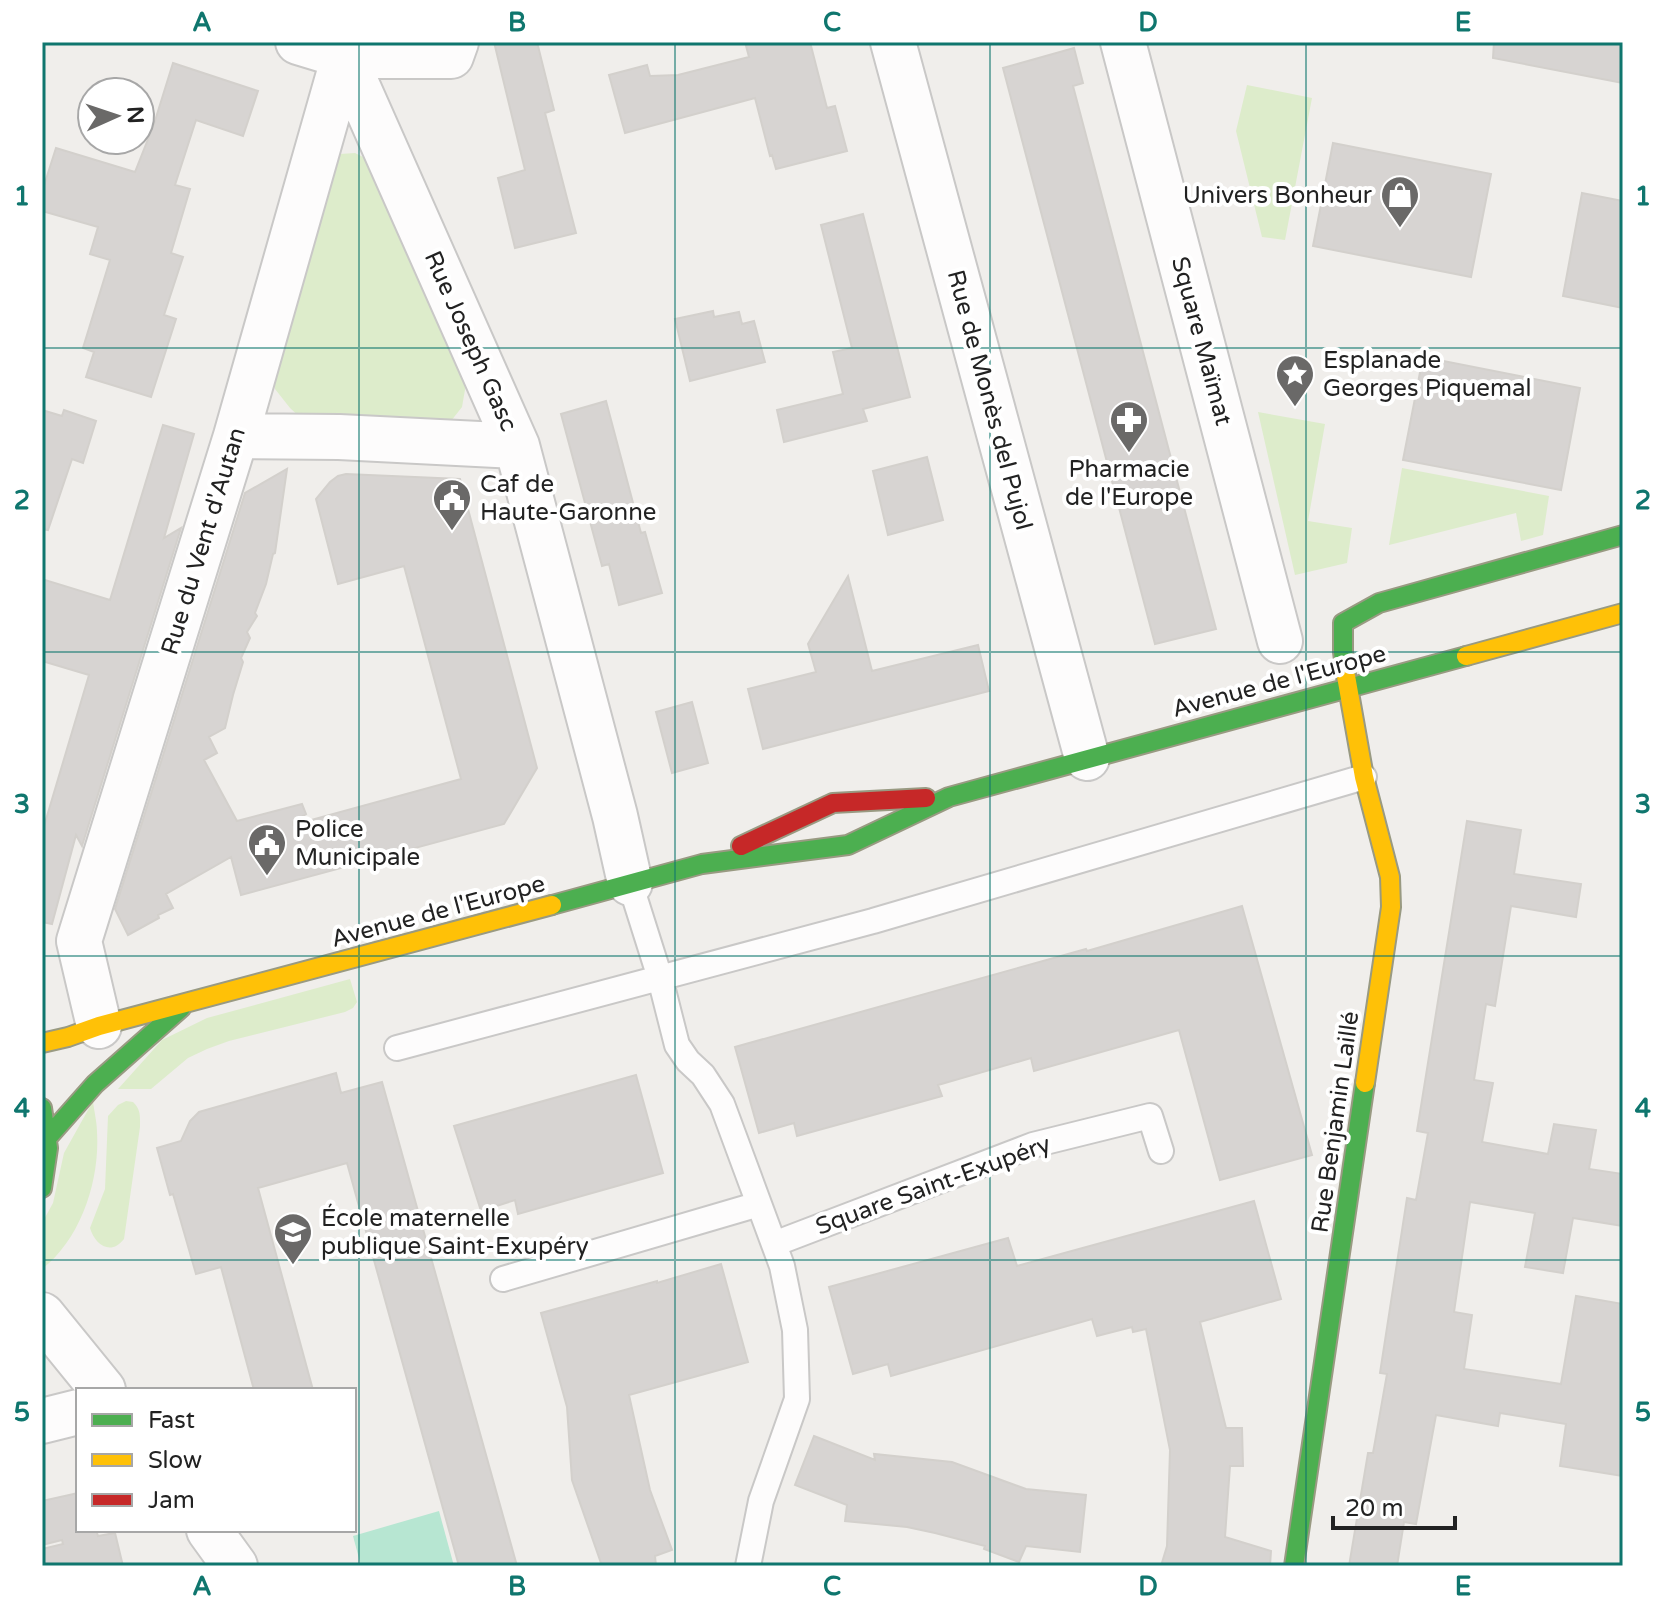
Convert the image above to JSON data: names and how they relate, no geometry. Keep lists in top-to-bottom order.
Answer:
{
  "streets": {
    "street": [
      "Rue Joseph Gasc",
      "Square Maïmat",
      "Rue de Monès del Pujol",
      "Rue du Vent d'Autan",
      "Avenue de l'Europe",
      "Rue Benjamin Laillé"
    ],
    "lane": ["Square Saint-Exupéry"]
  },
  "crossings": [
    ["Rue Joseph Gasc", "Rue du Vent d'Autan"],
    ["Rue Joseph Gasc", "Avenue de l'Europe"],
    ["Rue de Monès del Pujol", "Avenue de l'Europe"],
    ["Rue du Vent d'Autan", "Avenue de l'Europe"],
    ["Avenue de l'Europe", "Rue Benjamin Laillé"]
  ],
  "places": {
    "shop": ["Univers Bonheur"],
    "place": ["Esplanade Georges Piquemal"],
    "pharmacy": ["Pharmacie de l'Europe"],
    "public building": ["Caf de Haute-Garonne", "Police Municipale"],
    "school or university": ["École maternelle publique Saint-Exupéry"]
  },
  "legend": ["Fast", "Slow", "Jam"],
  "scale_bar": "20 m",
  "north": "right",
  "grid": {
    "columns": [
      "A",
      "B",
      "C",
      "D",
      "E"
    ],
    "rows": [
      "1",
      "2",
      "3",
      "4",
      "5"
    ]
  }
}
